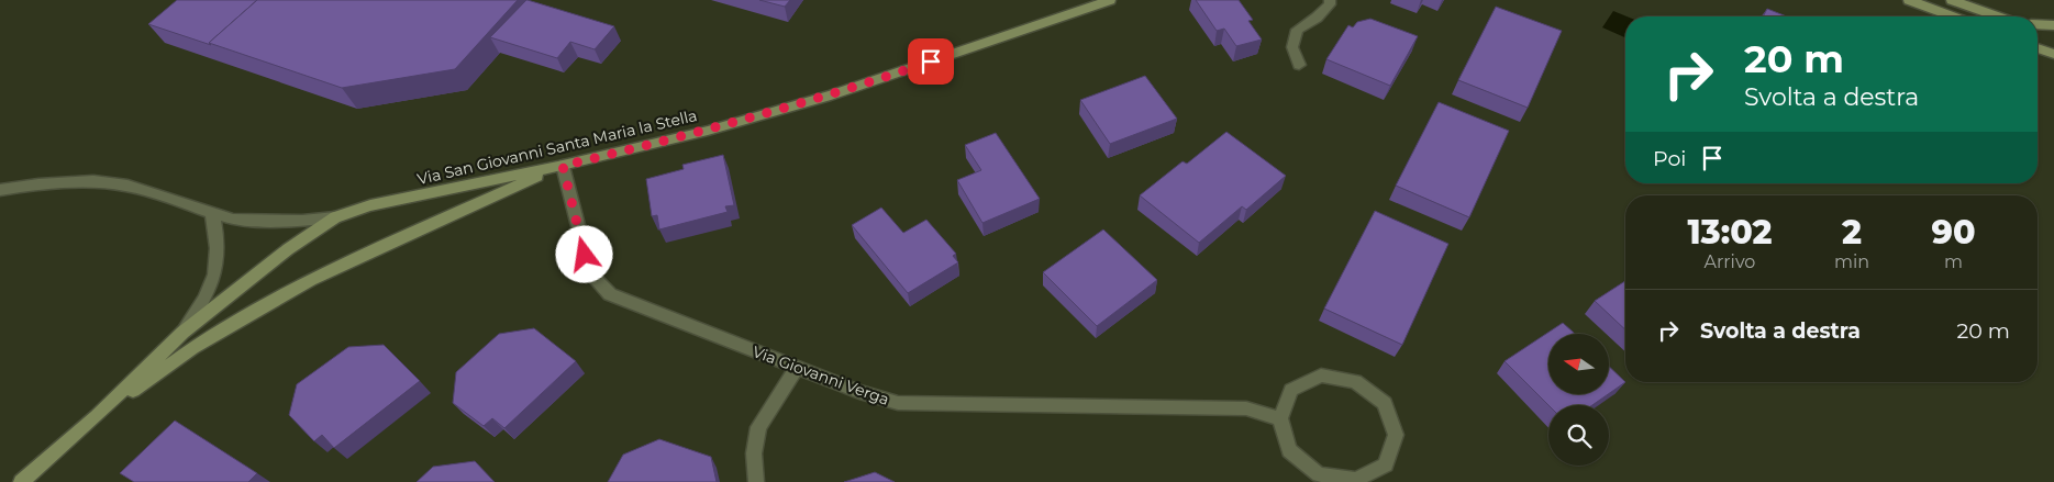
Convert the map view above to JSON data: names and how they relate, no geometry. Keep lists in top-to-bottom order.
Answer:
{
  "streets": {
    "street": ["Via San Giovanni Santa Maria la Stella", "Via Giovanni Verga"]
  },
  "crossings": [
    ["Via San Giovanni Santa Maria la Stella", "Via Giovanni Verga"]
  ],
  "north": "left",
  "page": {
    "turn": ["20 m", "Svolta a destra"],
    "then": "Poi",
    "eta": [
      "13:02",
      "Arrivo",
      "2",
      "min",
      "90",
      "m"
    ],
    "list": [
      {
        "name": "Svolta a destra",
        "value": "20 m"
      }
    ]
  }
}
